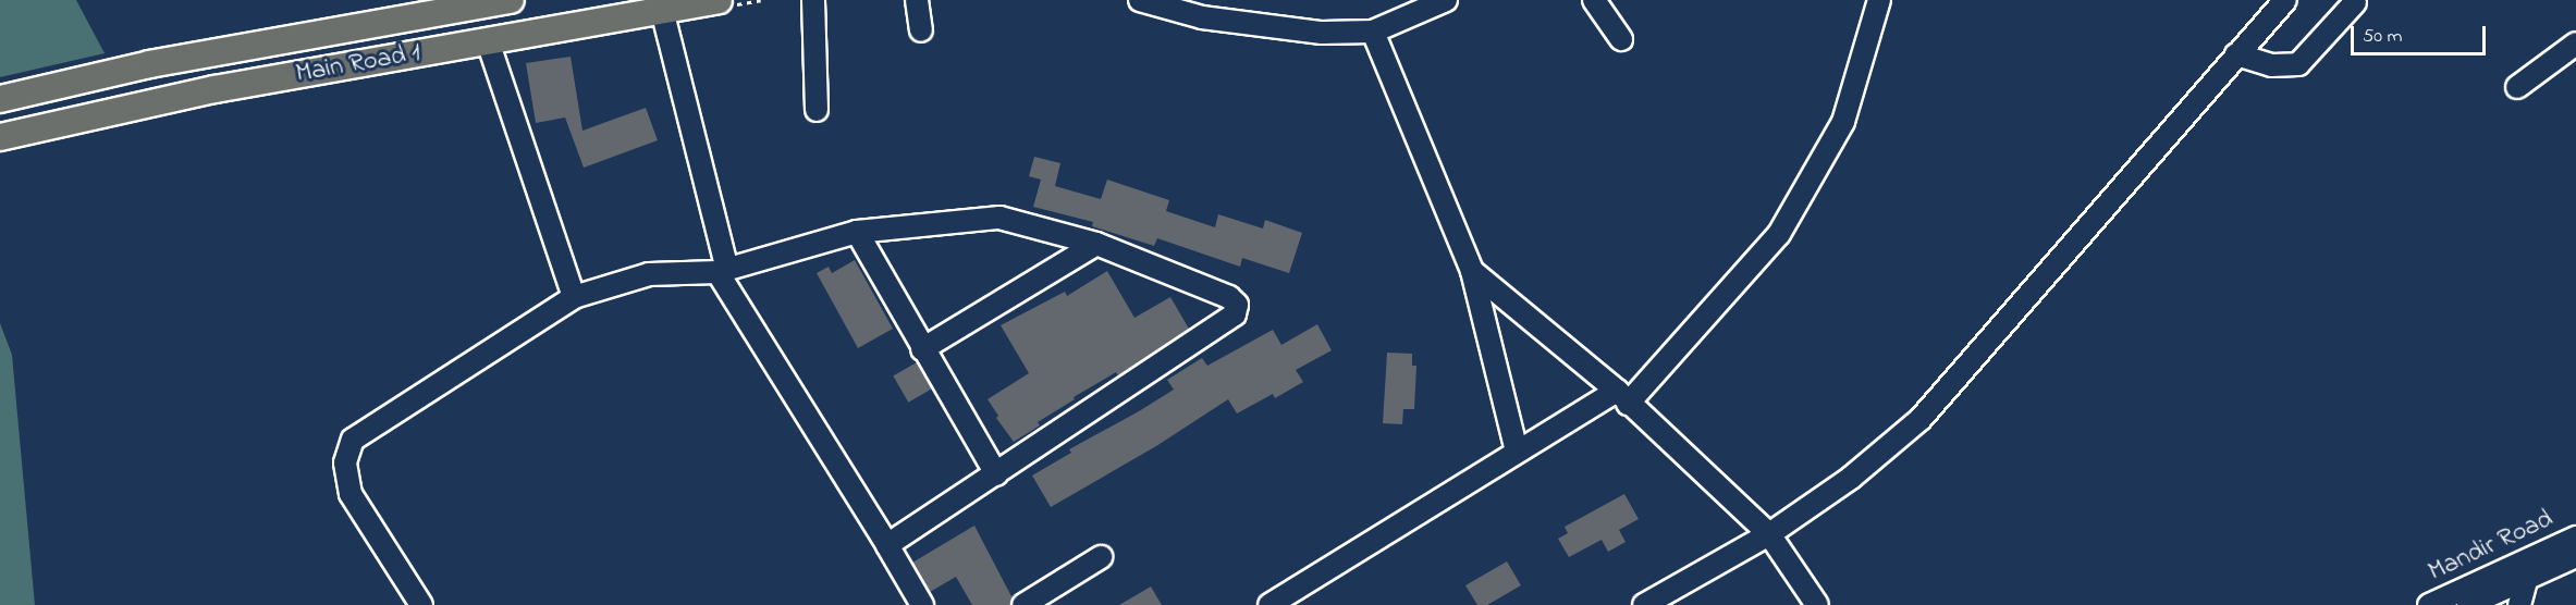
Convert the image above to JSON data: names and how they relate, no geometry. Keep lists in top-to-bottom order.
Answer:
{
  "streets": {
    "main road": ["Main Road 1"],
    "street": ["Mandir Road"]
  },
  "scale_bar": "50 m"
}
